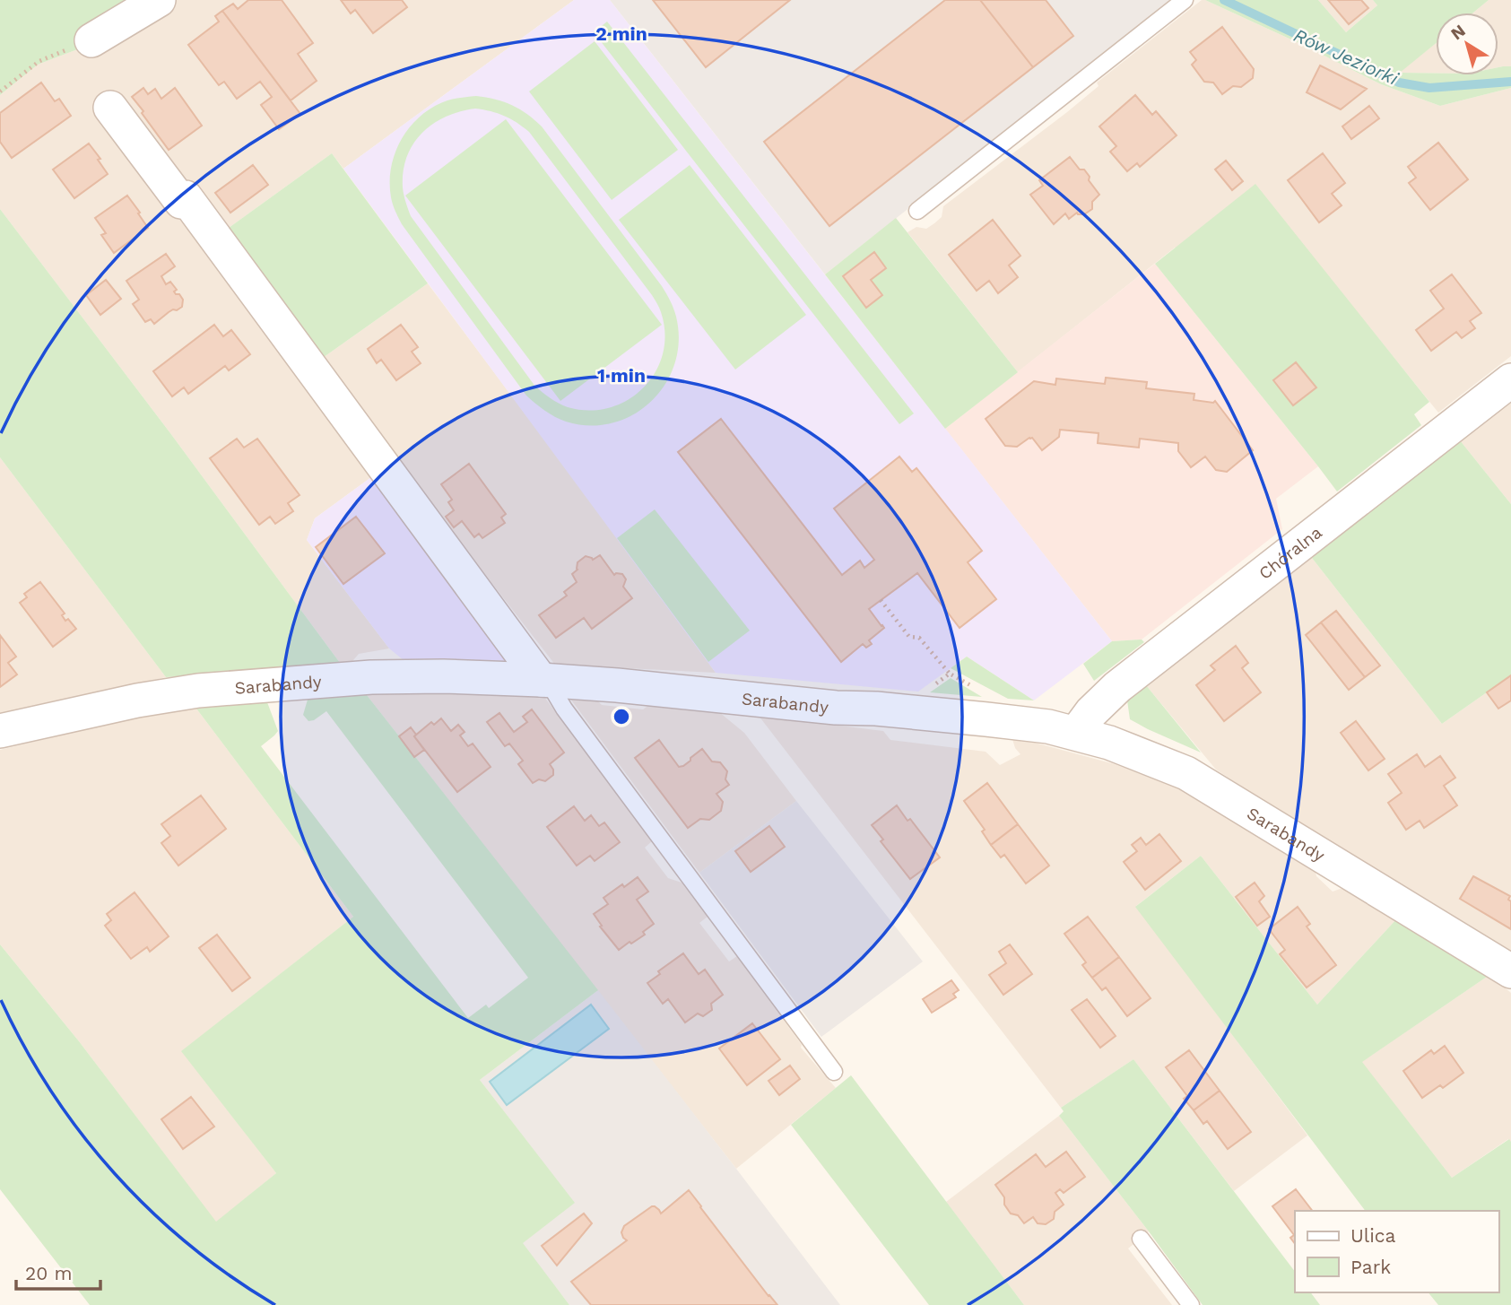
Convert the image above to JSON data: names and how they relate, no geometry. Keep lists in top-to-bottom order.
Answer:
{
  "streets": {
    "street": ["Chóralna", "Sarabandy"]
  },
  "crossings": [
    ["Chóralna", "Sarabandy"]
  ],
  "water": ["Rów Jeziorki"],
  "legend": ["Ulica", "Park"],
  "scale_bar": "20 m",
  "north": "top left",
  "rings": ["2 min", "1 min"]
}
